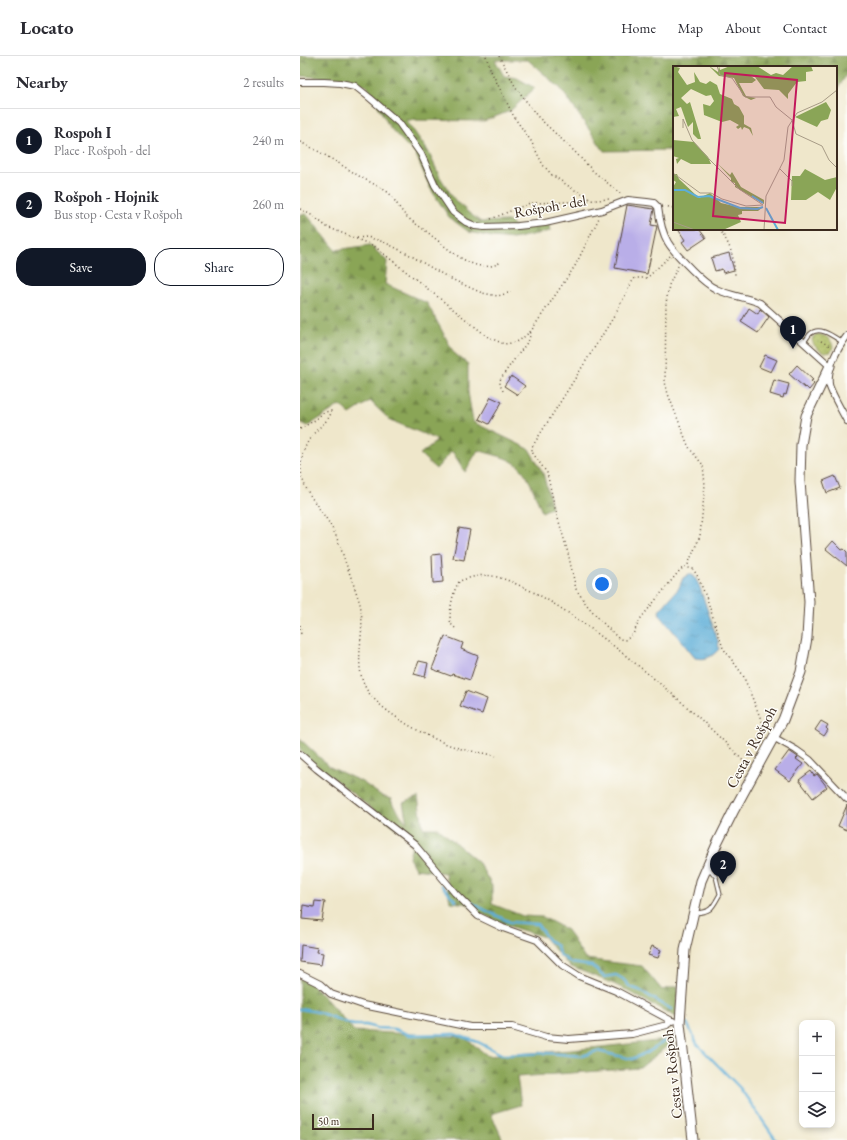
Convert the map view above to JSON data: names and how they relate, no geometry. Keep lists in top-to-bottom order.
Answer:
{
  "streets": {
    "street": ["Rošpoh - del", "Cesta v Rošpoh"]
  },
  "scale_bar": "50 m",
  "page": {
    "header": "Locato",
    "nav": [
      "Home",
      "Map",
      "About",
      "Contact"
    ],
    "heading": ["Nearby", "2 results"],
    "list": [
      {
        "mark": "1",
        "name": "Rospoh I",
        "note": "Place · Rošpoh - del",
        "value": "240 m"
      },
      {
        "mark": "2",
        "name": "Rošpoh - Hojnik",
        "note": "Bus stop · Cesta v Rošpoh",
        "value": "260 m"
      }
    ],
    "buttons": ["Save", "Share"],
    "pins": ["1", "2"],
    "map_buttons": ["+", "−"],
    "scale": "50 m"
  }
}
